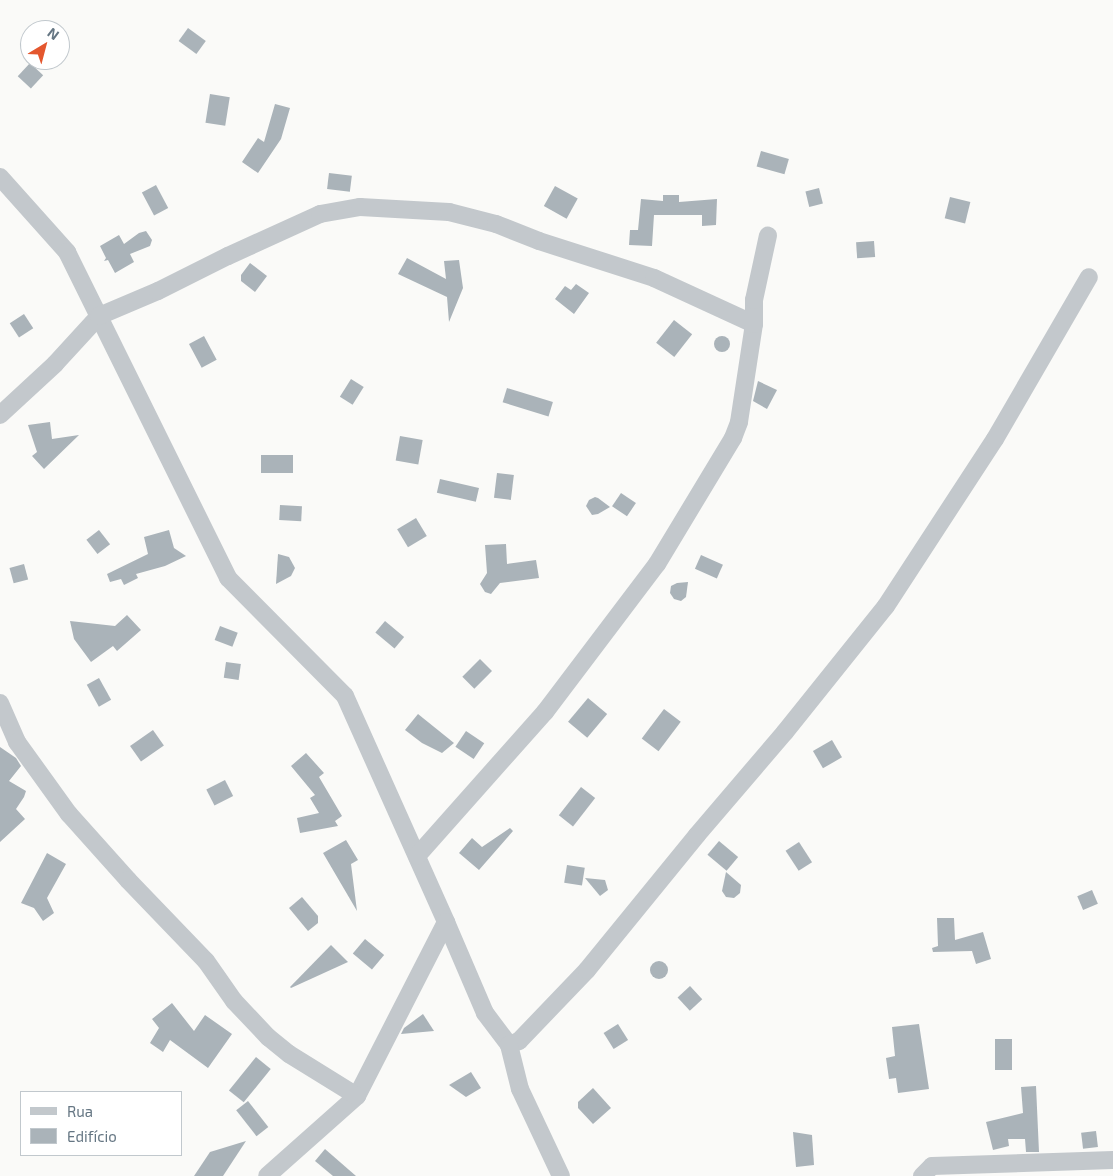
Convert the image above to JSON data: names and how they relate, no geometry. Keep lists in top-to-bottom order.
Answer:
{
  "legend": ["Rua", "Edifício"],
  "north": "top right"
}
